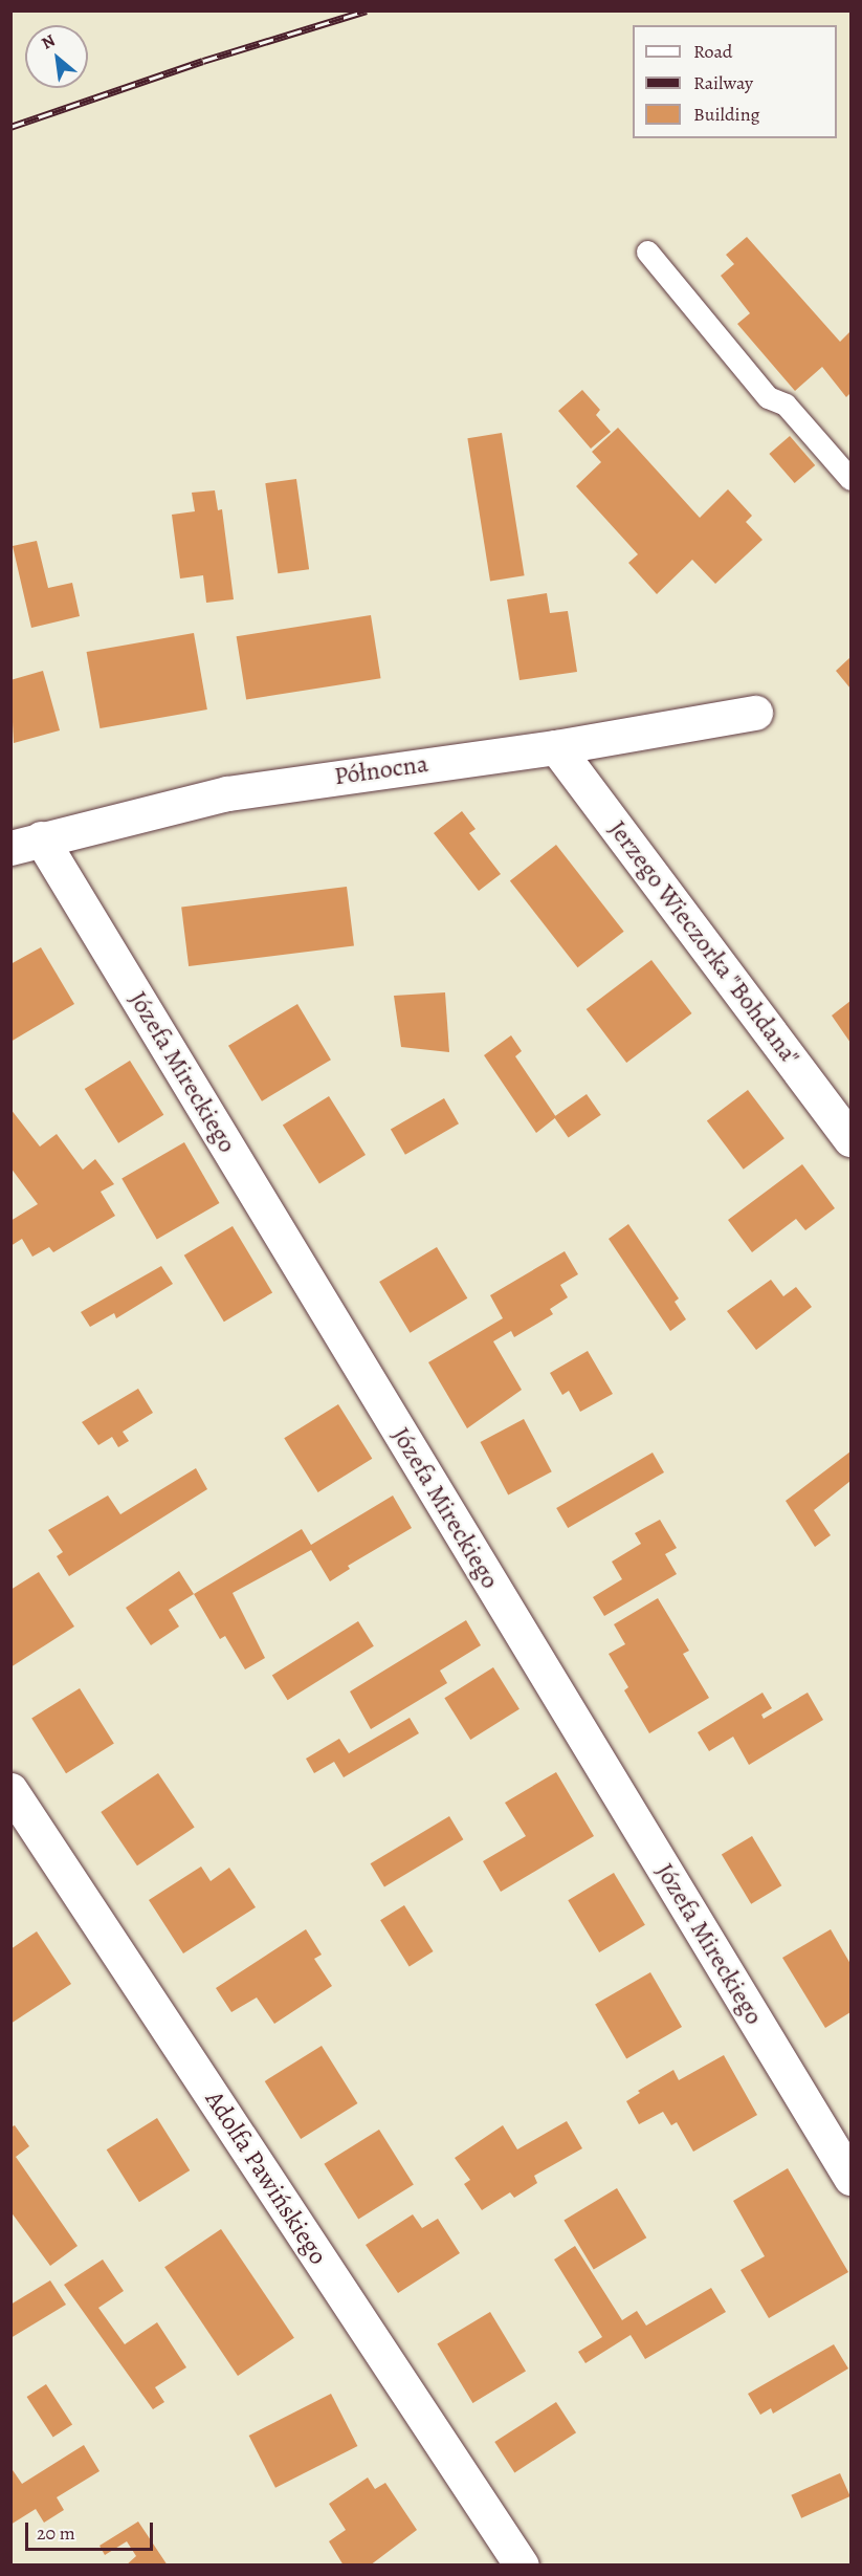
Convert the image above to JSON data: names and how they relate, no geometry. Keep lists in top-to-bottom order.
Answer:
{
  "streets": {
    "street": [
      "Północna",
      "Jerzego Wieczorka \"Bohdana\"",
      "Józefa Mireckiego",
      "Adolfa Pawińskiego"
    ]
  },
  "crossings": [
    ["Północna", "Jerzego Wieczorka \"Bohdana\""],
    ["Północna", "Józefa Mireckiego"]
  ],
  "legend": ["Road", "Railway", "Building"],
  "scale_bar": "20 m",
  "north": "top left"
}
